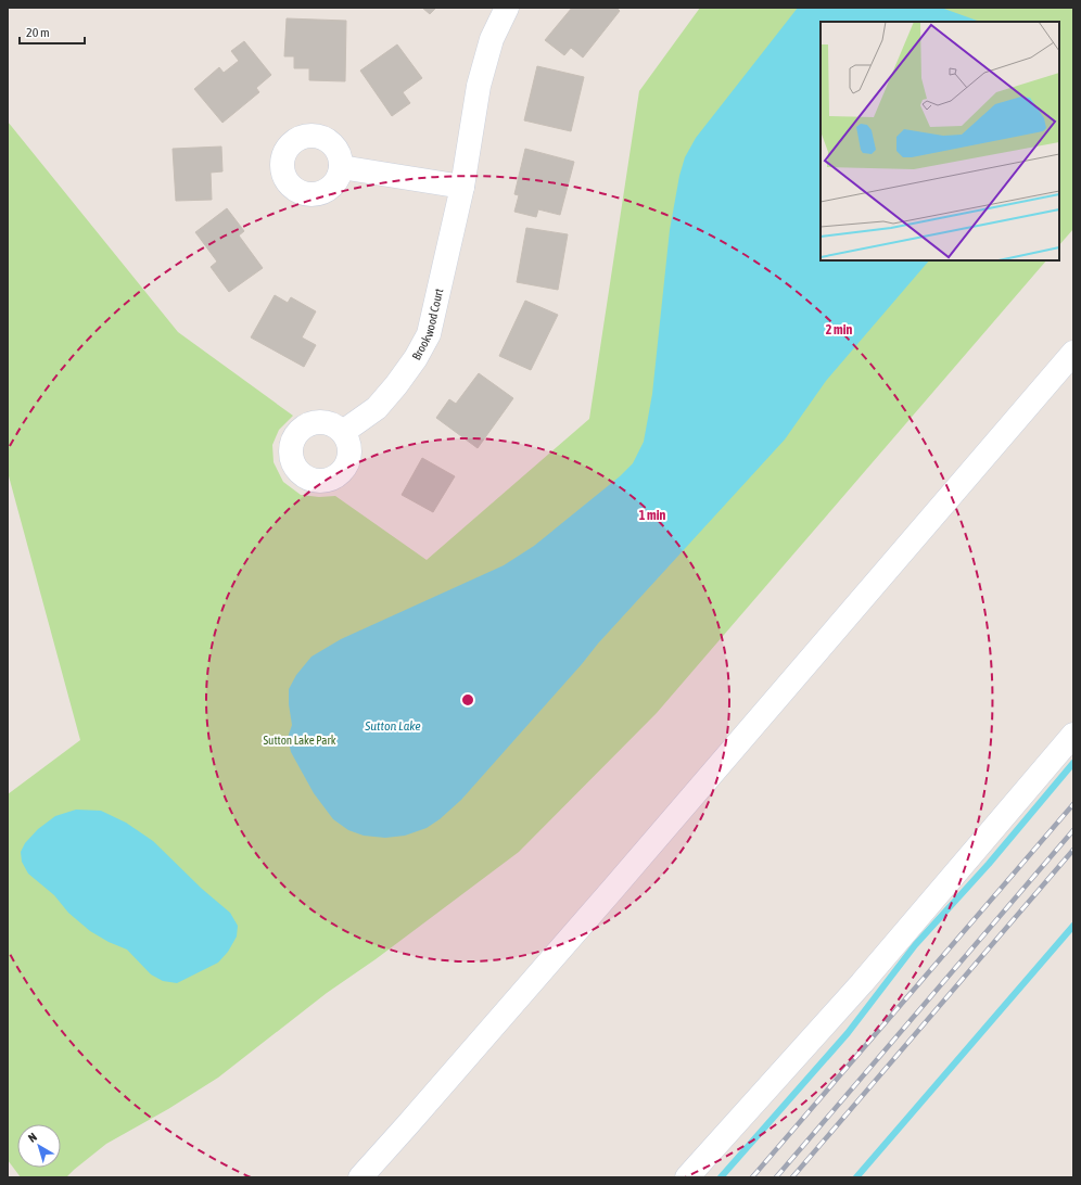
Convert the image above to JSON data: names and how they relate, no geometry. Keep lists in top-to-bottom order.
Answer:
{
  "streets": {
    "street": ["Brookwood Court"]
  },
  "water": ["Sutton Lake"],
  "parks": ["Sutton Lake Park"],
  "scale_bar": "20 m",
  "north": "top left",
  "rings": ["2 min", "1 min"]
}
